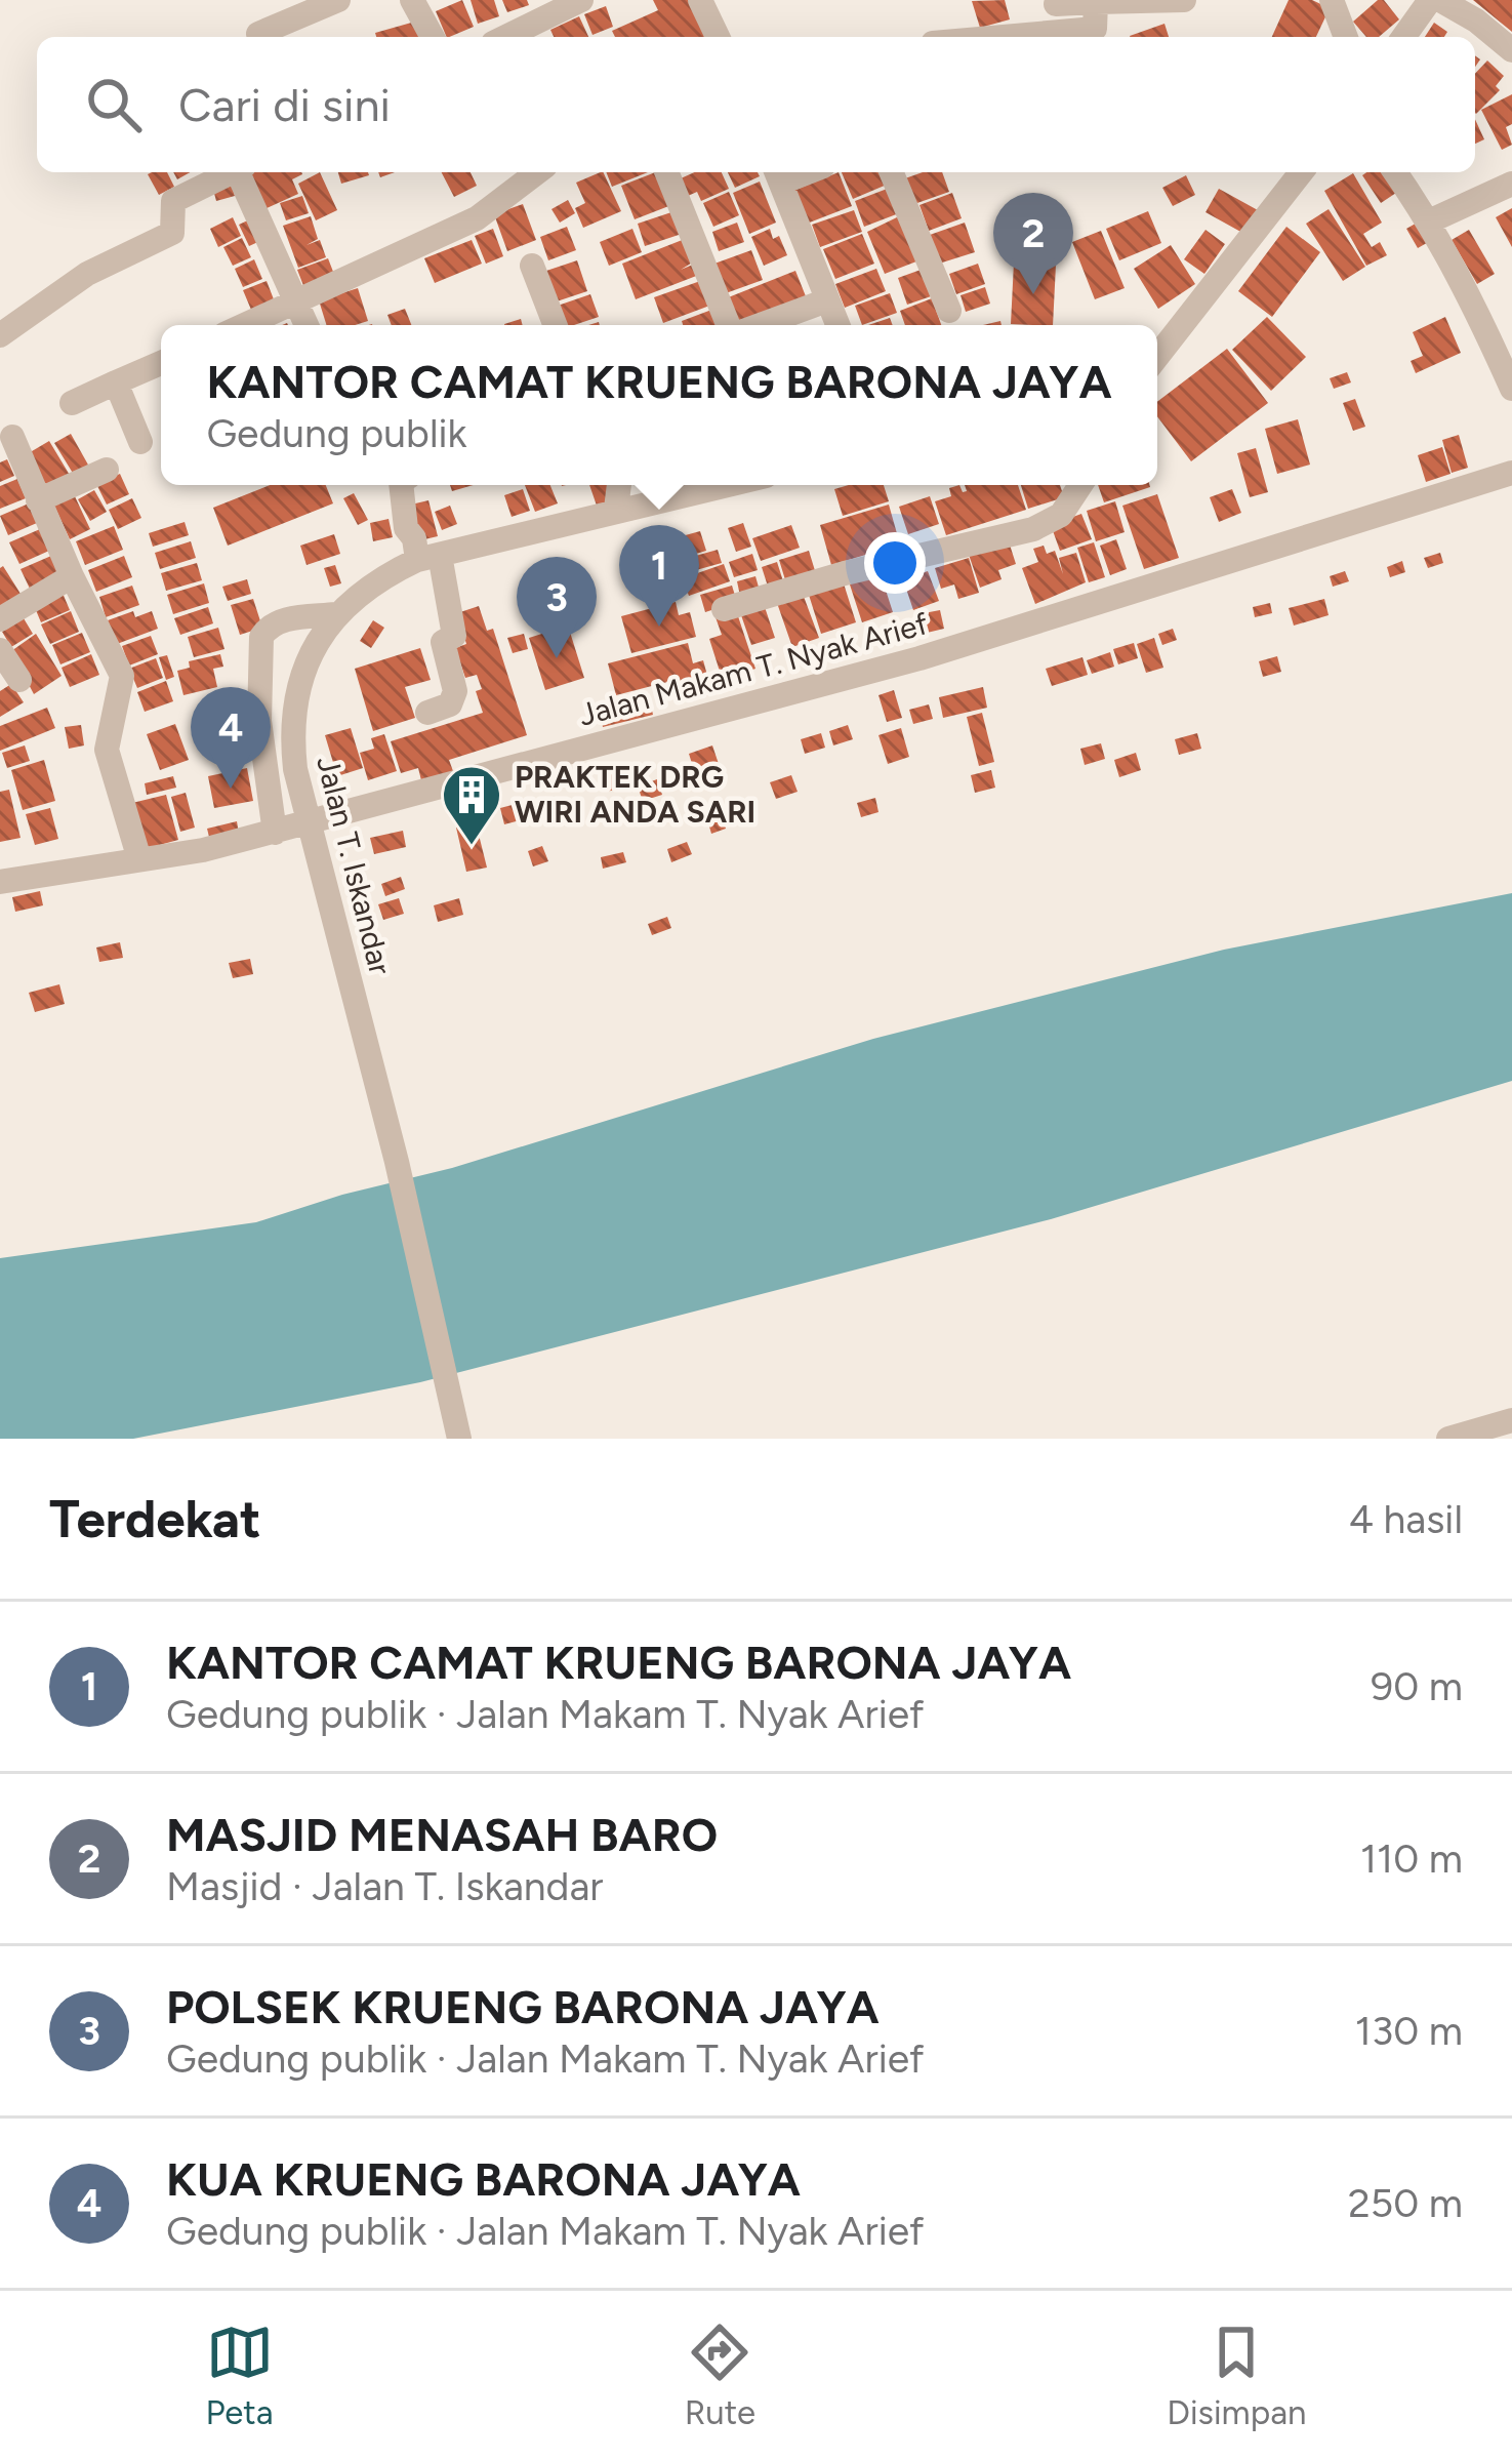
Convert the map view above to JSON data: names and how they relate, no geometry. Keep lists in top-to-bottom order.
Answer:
{
  "streets": {
    "street": ["Jalan Makam T. Nyak Arief", "Jalan T. Iskandar"]
  },
  "crossings": [
    ["Jalan Makam T. Nyak Arief", "Jalan T. Iskandar"]
  ],
  "places": {
    "building": ["PRAKTEK DRG WIRI ANDA SARI"]
  },
  "page": {
    "search": "Cari di sini",
    "pins": [
      "2",
      "1",
      "3",
      "4"
    ],
    "popup": ["KANTOR CAMAT KRUENG BARONA JAYA", "Gedung publik"],
    "heading": ["Terdekat", "4 hasil"],
    "list": [
      {
        "mark": "1",
        "name": "KANTOR CAMAT KRUENG BARONA JAYA",
        "note": "Gedung publik · Jalan Makam T. Nyak Arief",
        "value": "90 m"
      },
      {
        "mark": "2",
        "name": "MASJID MENASAH BARO",
        "note": "Masjid · Jalan T. Iskandar",
        "value": "110 m"
      },
      {
        "mark": "3",
        "name": "POLSEK KRUENG BARONA JAYA",
        "note": "Gedung publik · Jalan Makam T. Nyak Arief",
        "value": "130 m"
      },
      {
        "mark": "4",
        "name": "KUA KRUENG BARONA JAYA",
        "note": "Gedung publik · Jalan Makam T. Nyak Arief",
        "value": "250 m"
      }
    ],
    "nav": ["Peta", "Rute", "Disimpan"]
  }
}
